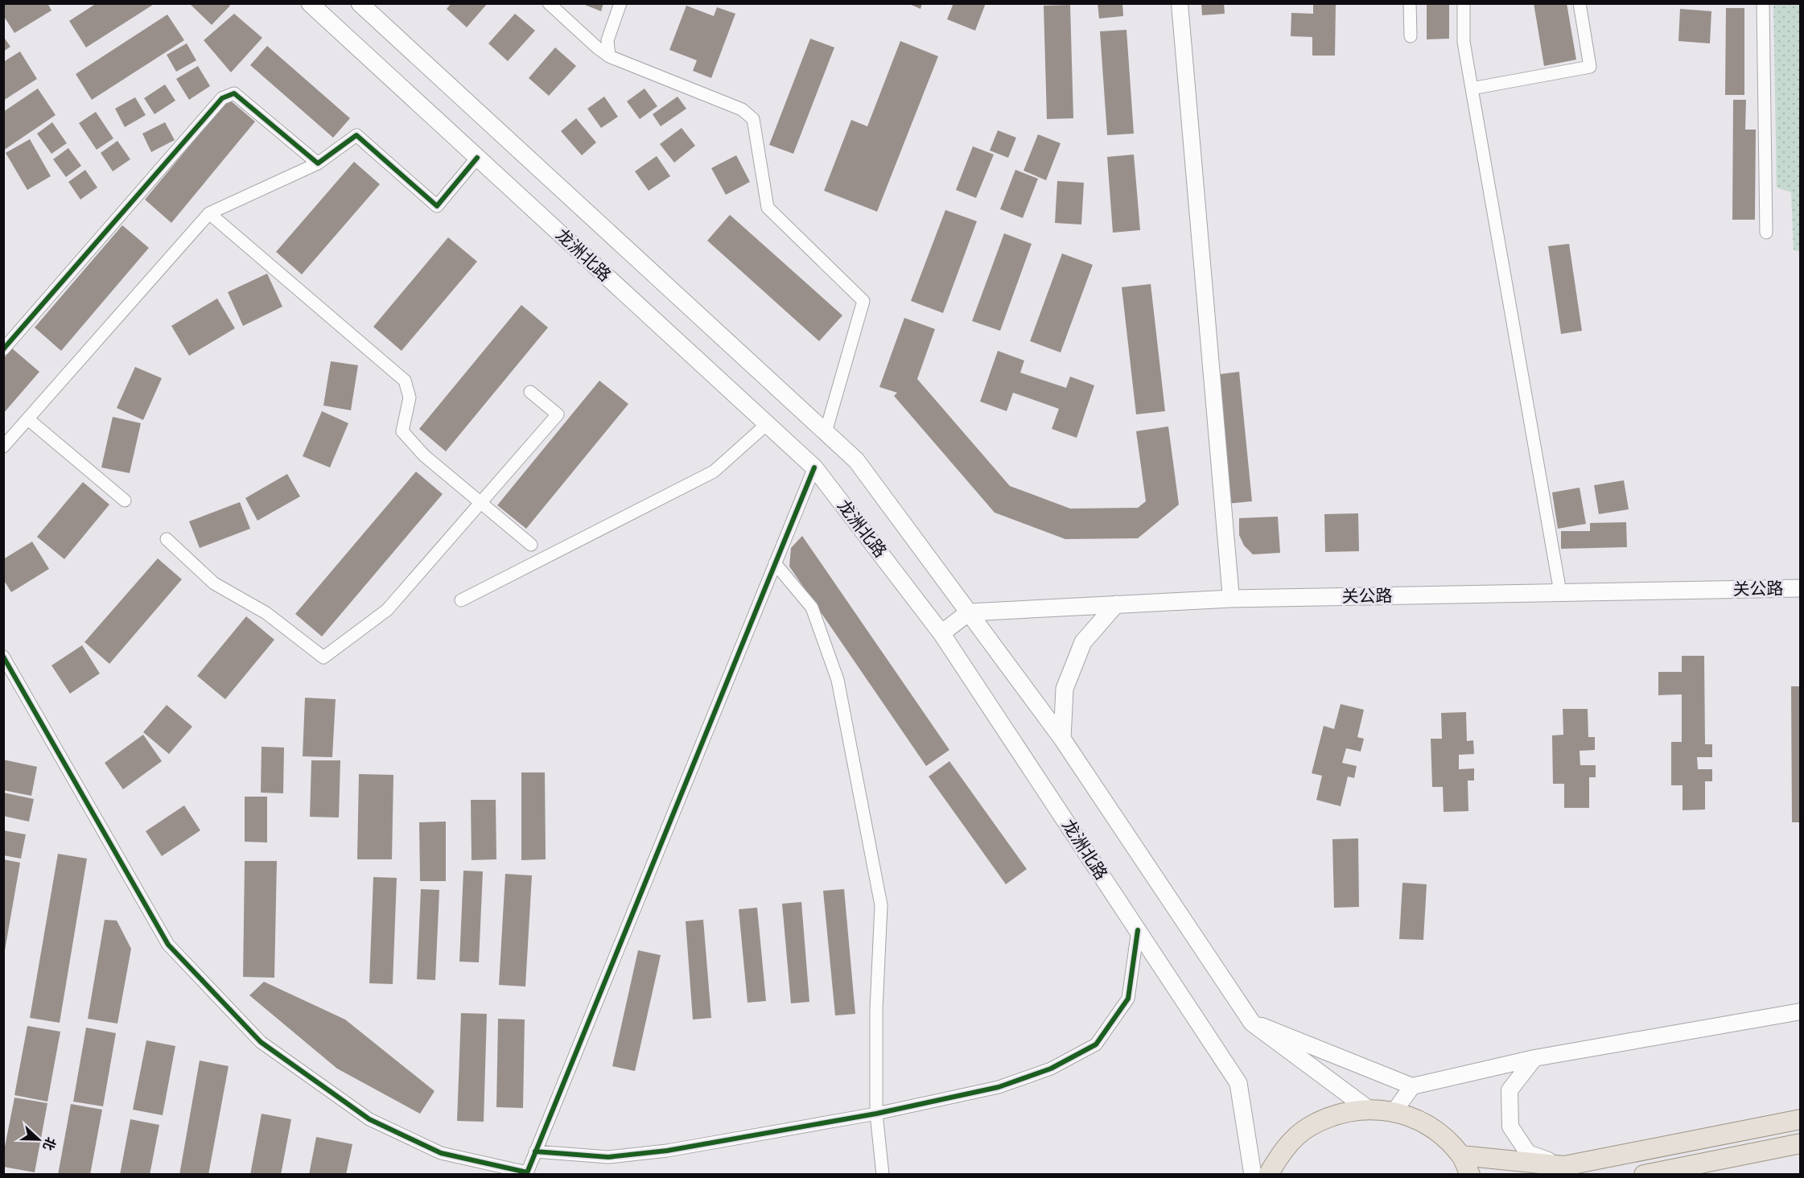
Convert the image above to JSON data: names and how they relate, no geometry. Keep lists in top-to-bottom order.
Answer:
{
  "streets": {
    "main road": ["龙洲北路", "关公路"]
  },
  "crossings": [
    ["龙洲北路", "关公路"]
  ],
  "north": "right"
}
